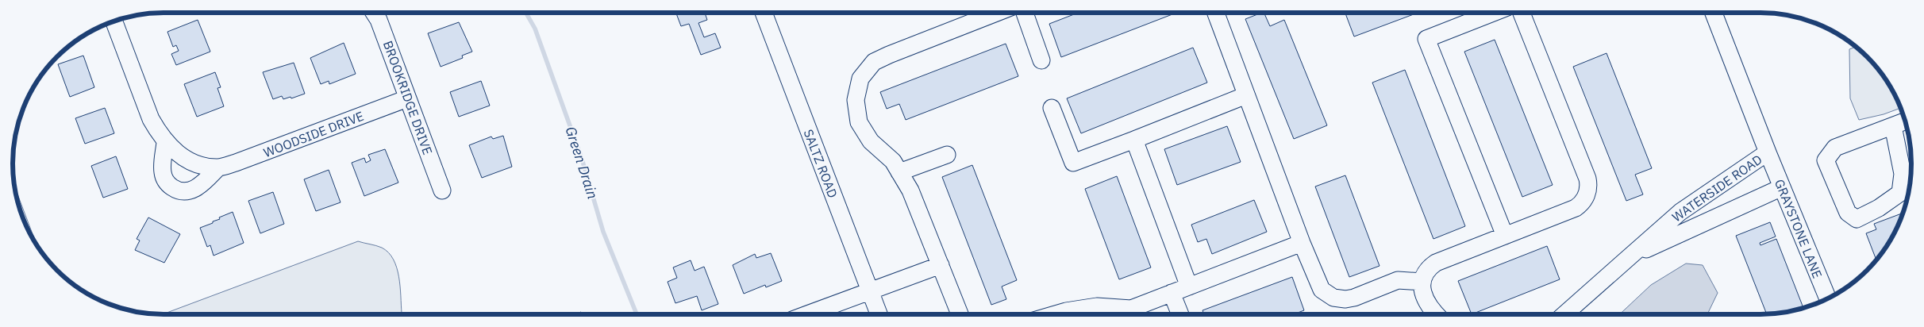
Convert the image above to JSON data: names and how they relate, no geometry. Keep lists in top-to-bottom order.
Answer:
{
  "streets": {
    "street": [
      "BROOKRIDGE DRIVE",
      "WOODSIDE DRIVE",
      "SALTZ ROAD",
      "WATERSIDE ROAD",
      "GRAYSTONE LANE"
    ]
  },
  "crossings": [
    ["BROOKRIDGE DRIVE", "WOODSIDE DRIVE"],
    ["WATERSIDE ROAD", "GRAYSTONE LANE"]
  ],
  "water": ["Green Drain"]
}
